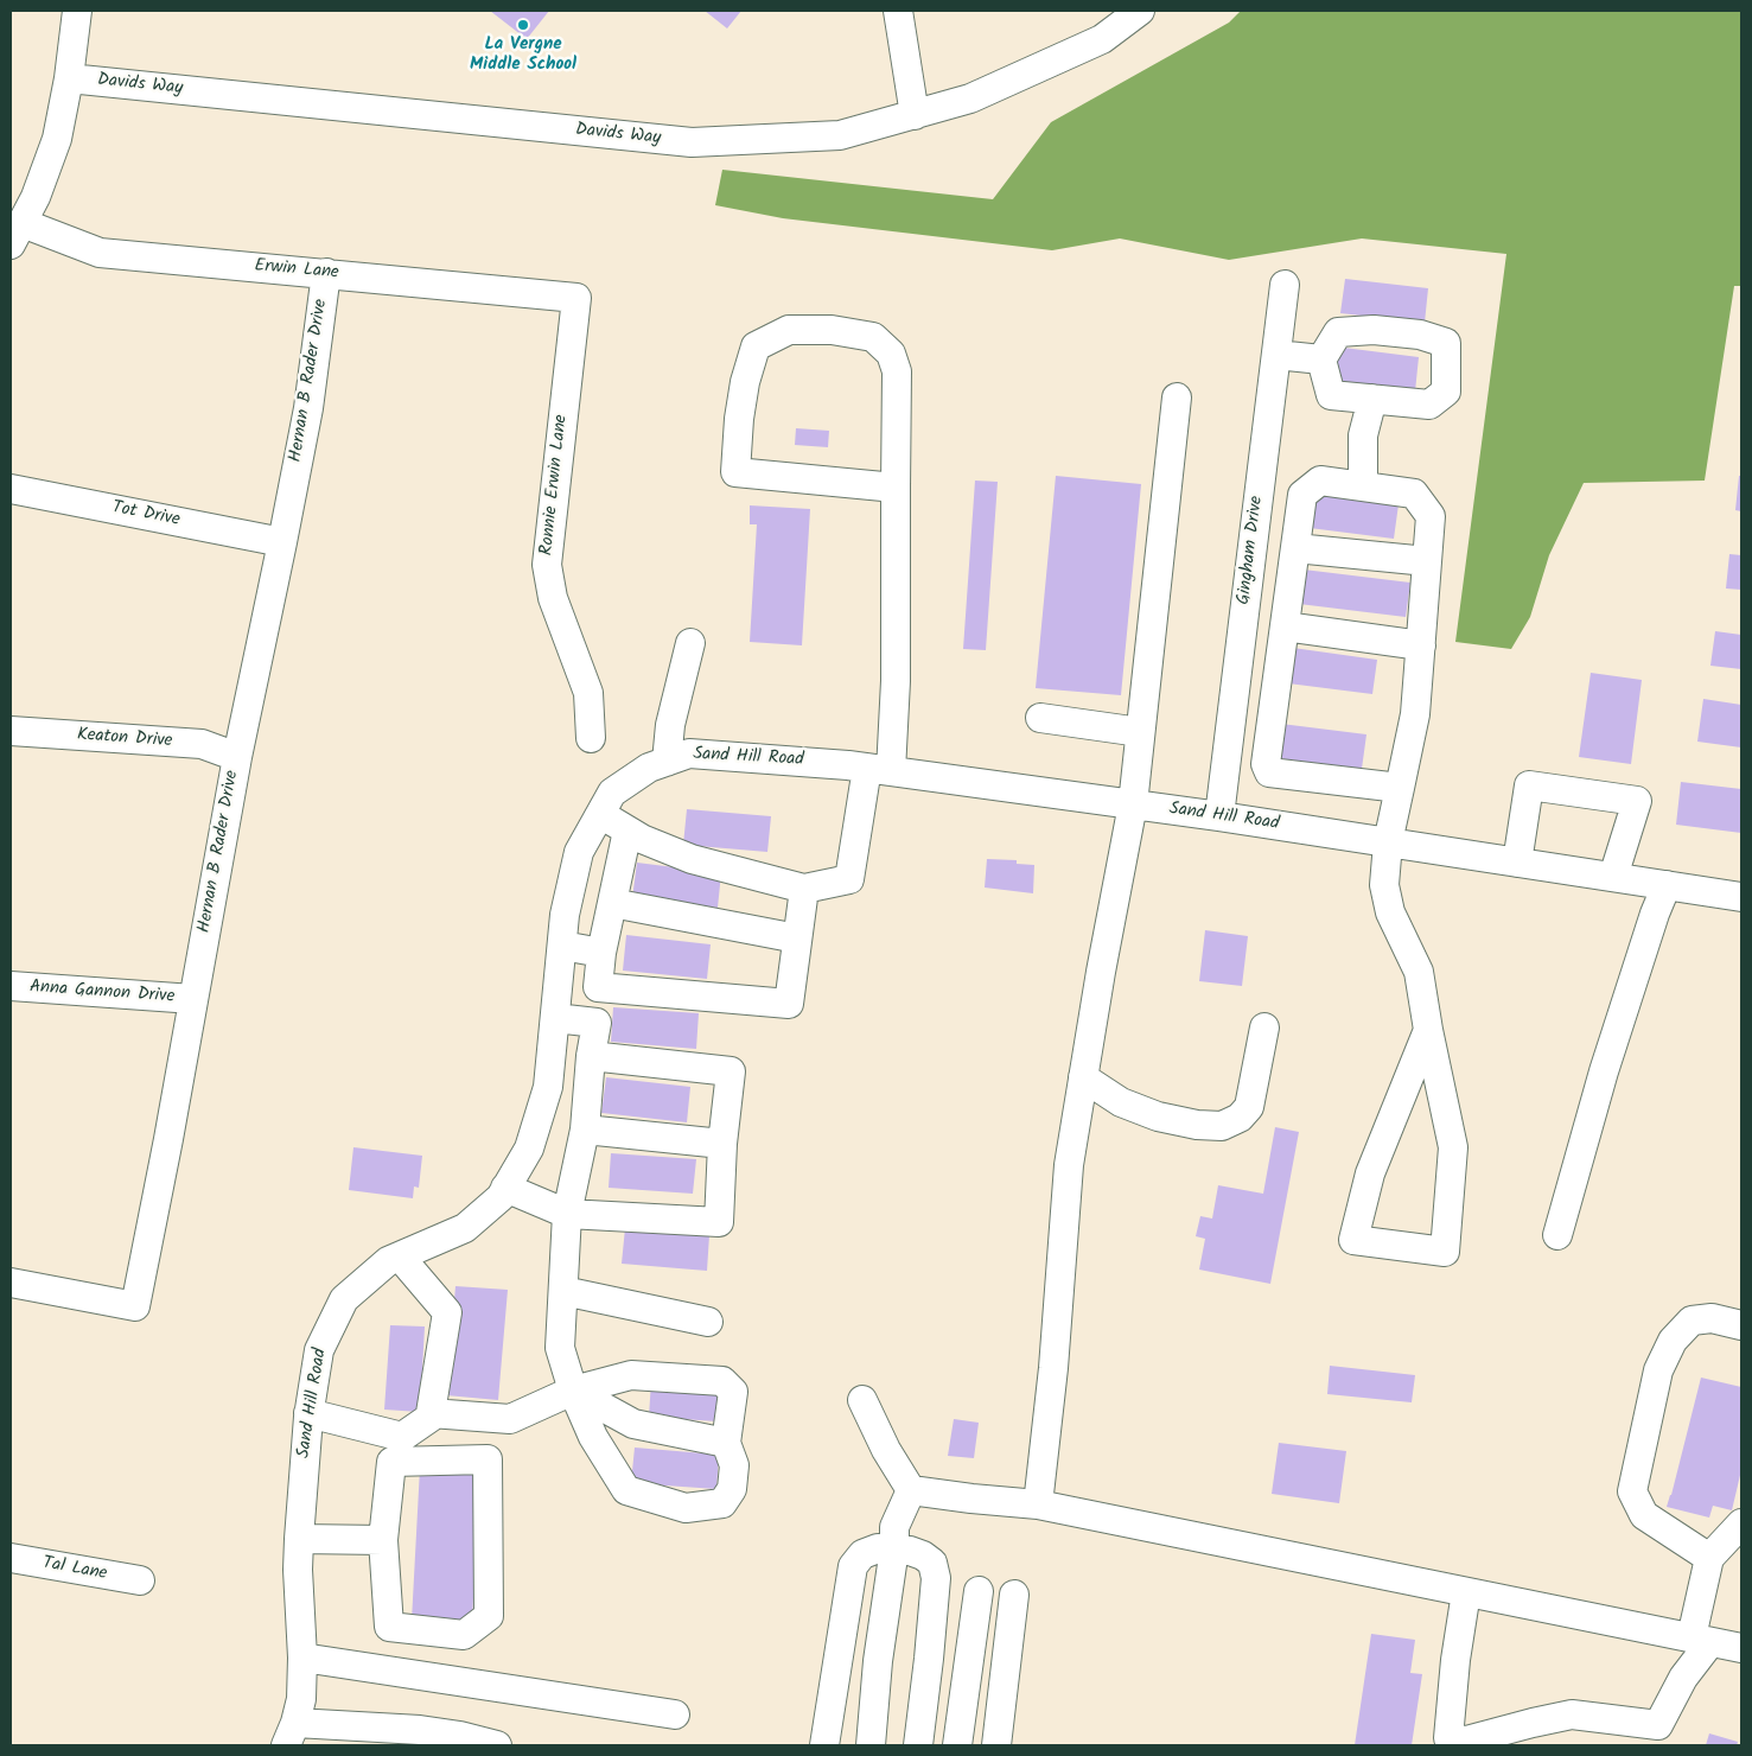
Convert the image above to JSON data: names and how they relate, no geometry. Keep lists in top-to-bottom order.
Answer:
{
  "streets": {
    "street": [
      "Davids Way",
      "Erwin Lane",
      "Hernan B Rader Drive",
      "Ronnie Erwin Lane",
      "Tot Drive",
      "Gingham Drive",
      "Keaton Drive",
      "Sand Hill Road",
      "Anna Gannon Drive",
      "Tal Lane"
    ]
  },
  "crossings": [
    ["Erwin Lane", "Hernan B Rader Drive"],
    ["Erwin Lane", "Ronnie Erwin Lane"],
    ["Hernan B Rader Drive", "Tot Drive"],
    ["Hernan B Rader Drive", "Keaton Drive"],
    ["Hernan B Rader Drive", "Anna Gannon Drive"],
    ["Gingham Drive", "Sand Hill Road"]
  ],
  "places": ["La Vergne Middle School"]
}
